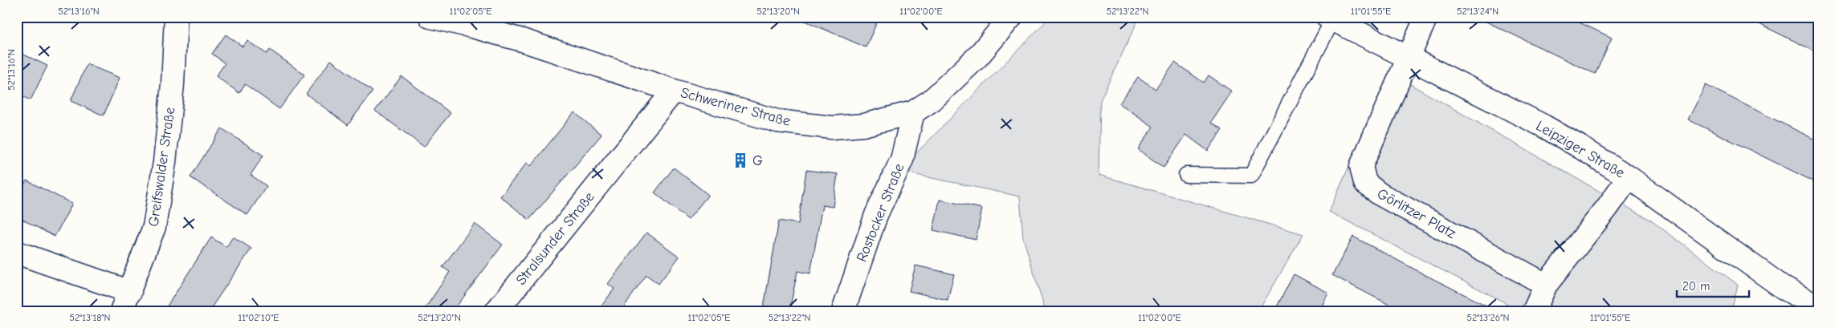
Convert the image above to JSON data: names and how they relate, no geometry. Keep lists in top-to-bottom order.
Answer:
{
  "streets": {
    "street": [
      "Schweriner Straße",
      "Leipziger Straße",
      "Greifswalder Straße",
      "Rostocker Straße",
      "Görlitzer Platz",
      "Stralsunder Straße"
    ]
  },
  "crossings": [
    ["Schweriner Straße", "Rostocker Straße"],
    ["Schweriner Straße", "Stralsunder Straße"],
    ["Leipziger Straße", "Görlitzer Platz"]
  ],
  "places": {
    "building": ["G"]
  },
  "scale_bar": "20 m",
  "coordinates": [
    "52°13'16\"N",
    "11°02'05\"E",
    "52°13'20\"N",
    "11°02'00\"E",
    "52°13'22\"N",
    "11°01'55\"E",
    "52°13'24\"N",
    "52°13'18\"N",
    "11°02'10\"E",
    "52°13'26\"N"
  ]
}
